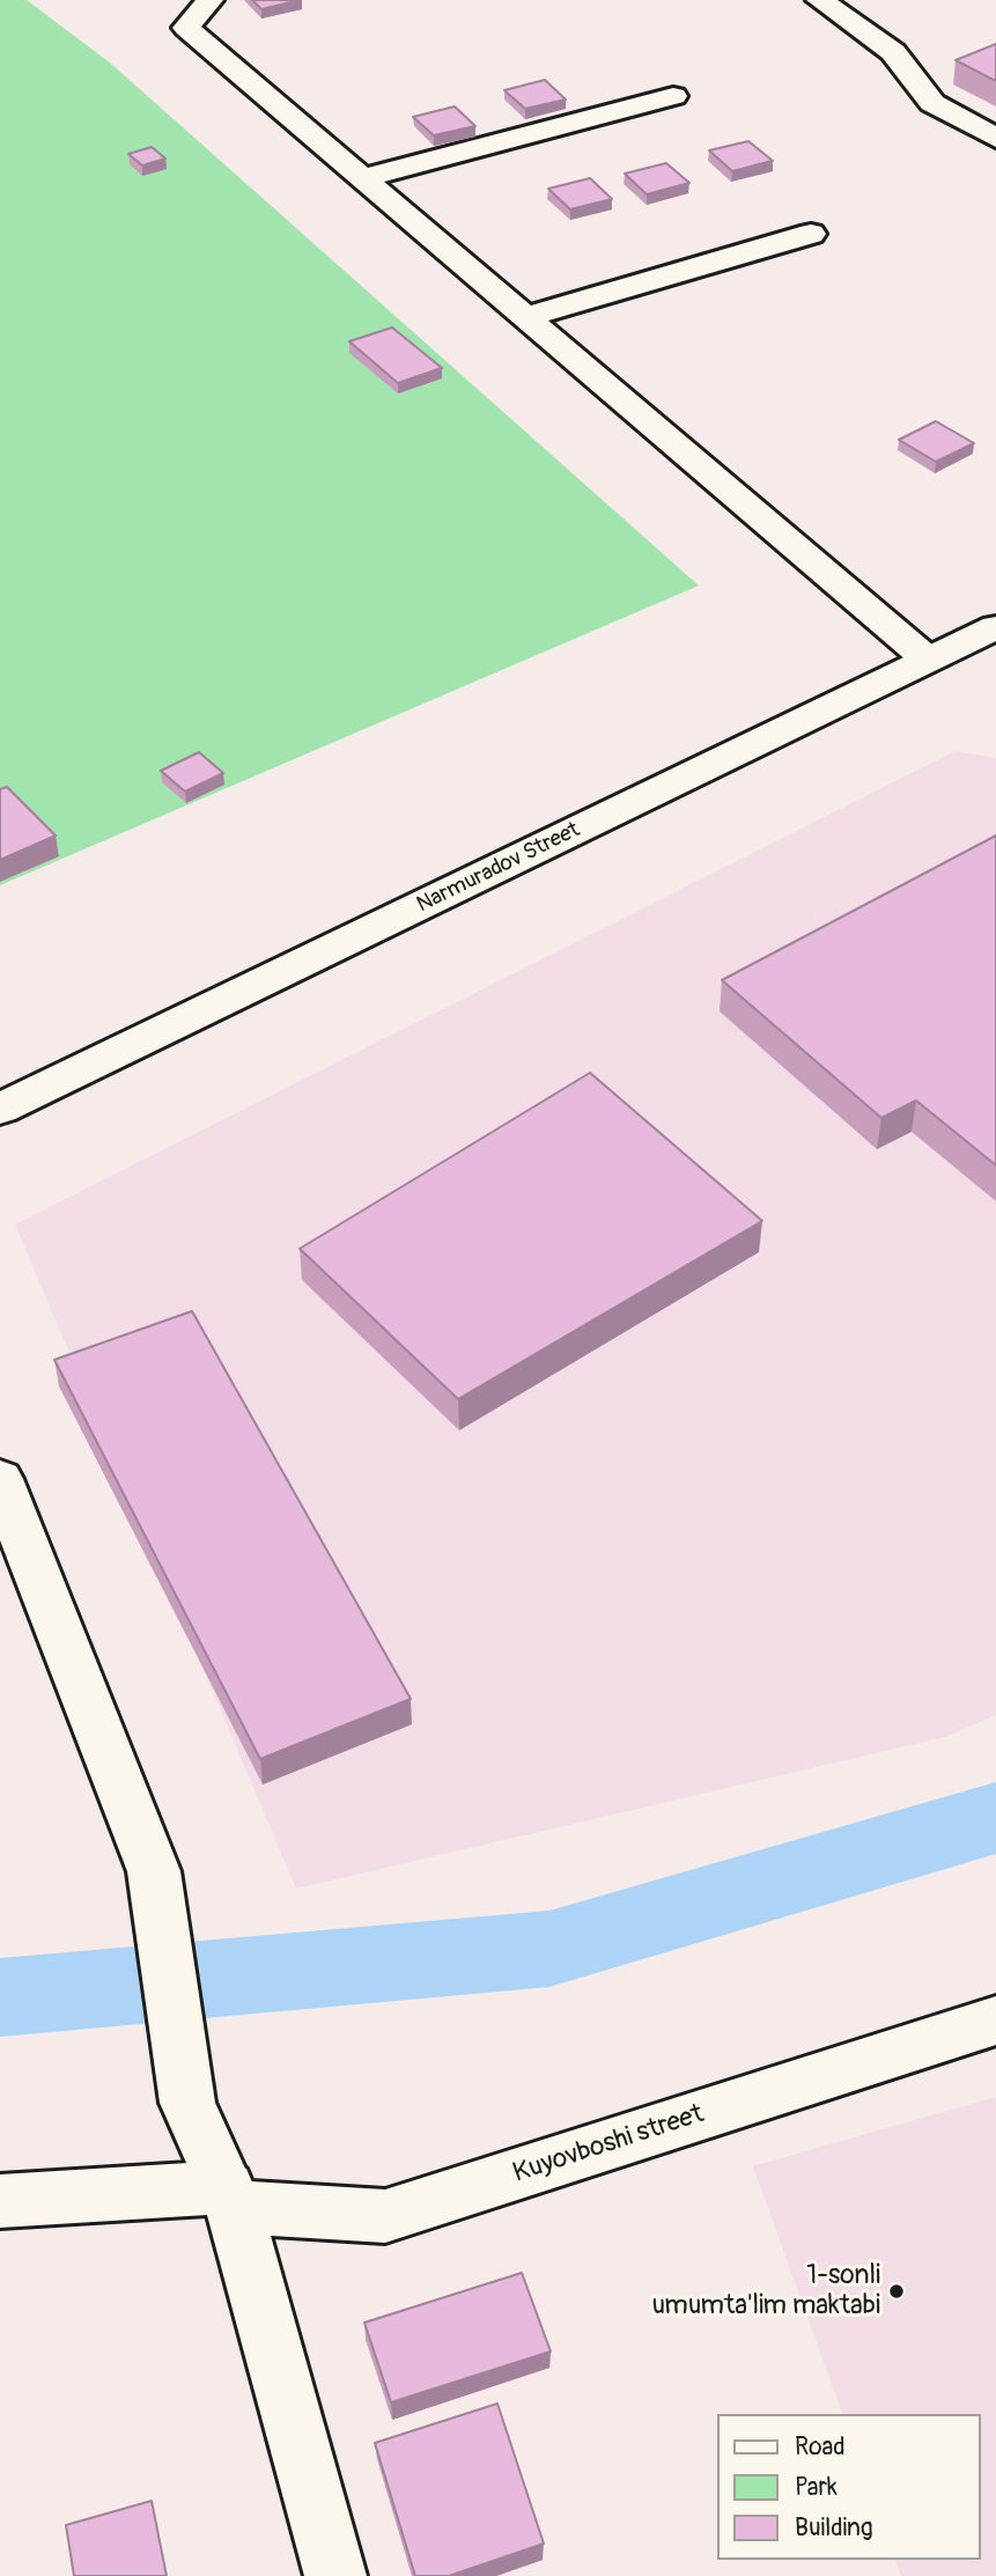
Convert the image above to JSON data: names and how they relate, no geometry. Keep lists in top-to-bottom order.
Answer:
{
  "streets": {
    "street": ["Narmuradov Street", "Kuyovboshi street"]
  },
  "places": ["1-sonli umumta'lim maktabi"],
  "legend": ["Road", "Park", "Building"]
}
